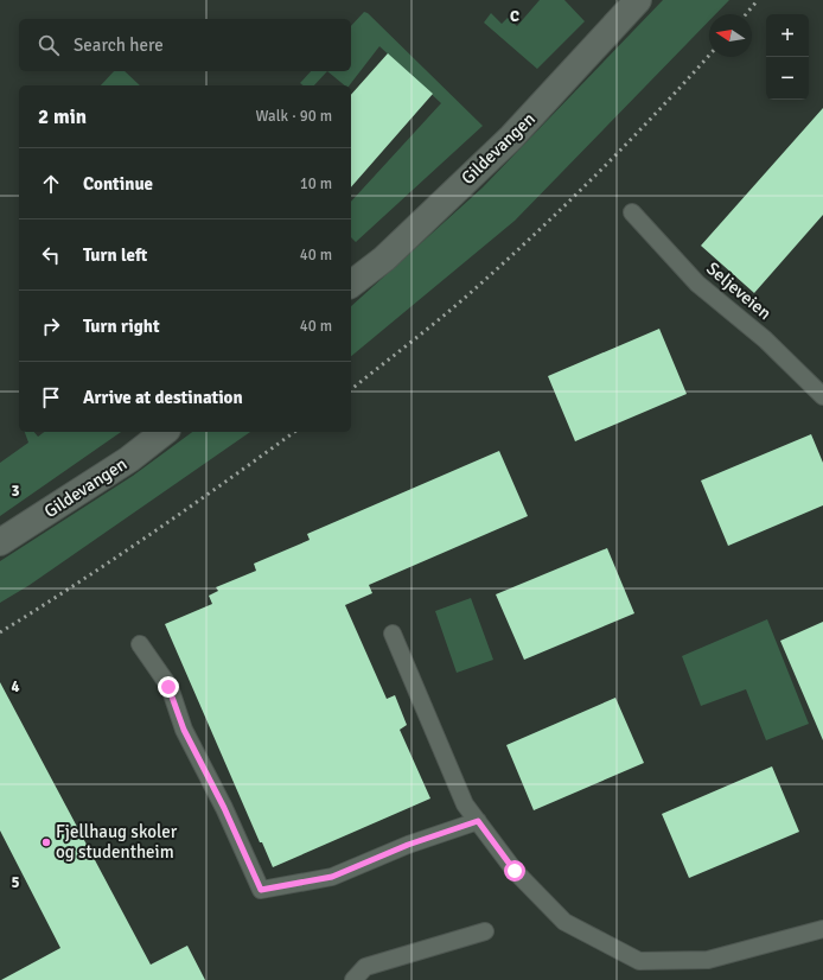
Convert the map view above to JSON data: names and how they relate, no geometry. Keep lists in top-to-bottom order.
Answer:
{
  "streets": {
    "street": ["Gildevangen"],
    "lane": ["Seljeveien"]
  },
  "places": ["Fjellhaug skoler og studentheim"],
  "north": "left",
  "page": {
    "map_buttons": ["+", "−"],
    "search": "Search here",
    "heading": ["2 min", "Walk · 90 m"],
    "list": [
      ["Continue", "10 m"],
      ["Turn left", "40 m"],
      ["Turn right", "40 m"],
      "Arrive at destination"
    ]
  },
  "grid": {
    "columns": ["C"],
    "rows": ["3", "4", "5"]
  }
}
